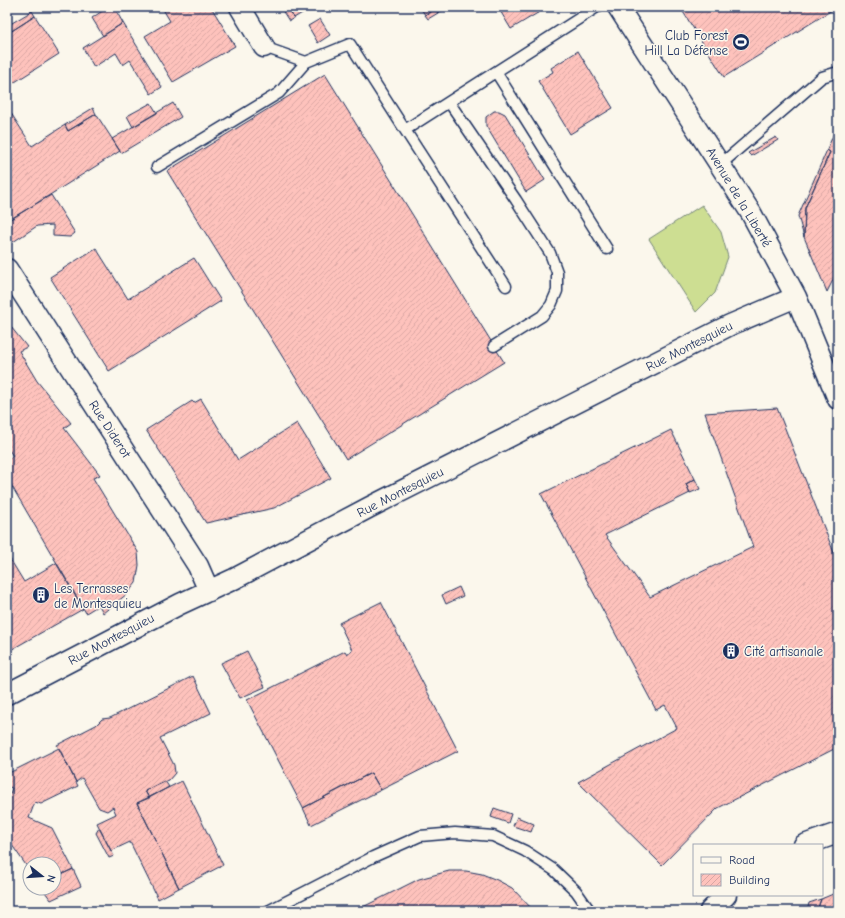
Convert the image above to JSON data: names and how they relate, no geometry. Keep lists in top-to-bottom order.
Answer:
{
  "streets": {
    "street": ["Avenue de la Liberté", "Rue Montesquieu", "Rue Diderot"]
  },
  "crossings": [
    ["Avenue de la Liberté", "Rue Montesquieu"],
    ["Rue Montesquieu", "Rue Diderot"]
  ],
  "places": {
    "sports": ["Club Forest Hill La Défense"],
    "building": ["Les Terrasses de Montesquieu", "Cité artisanale"]
  },
  "legend": ["Road", "Building"],
  "north": "right"
}
